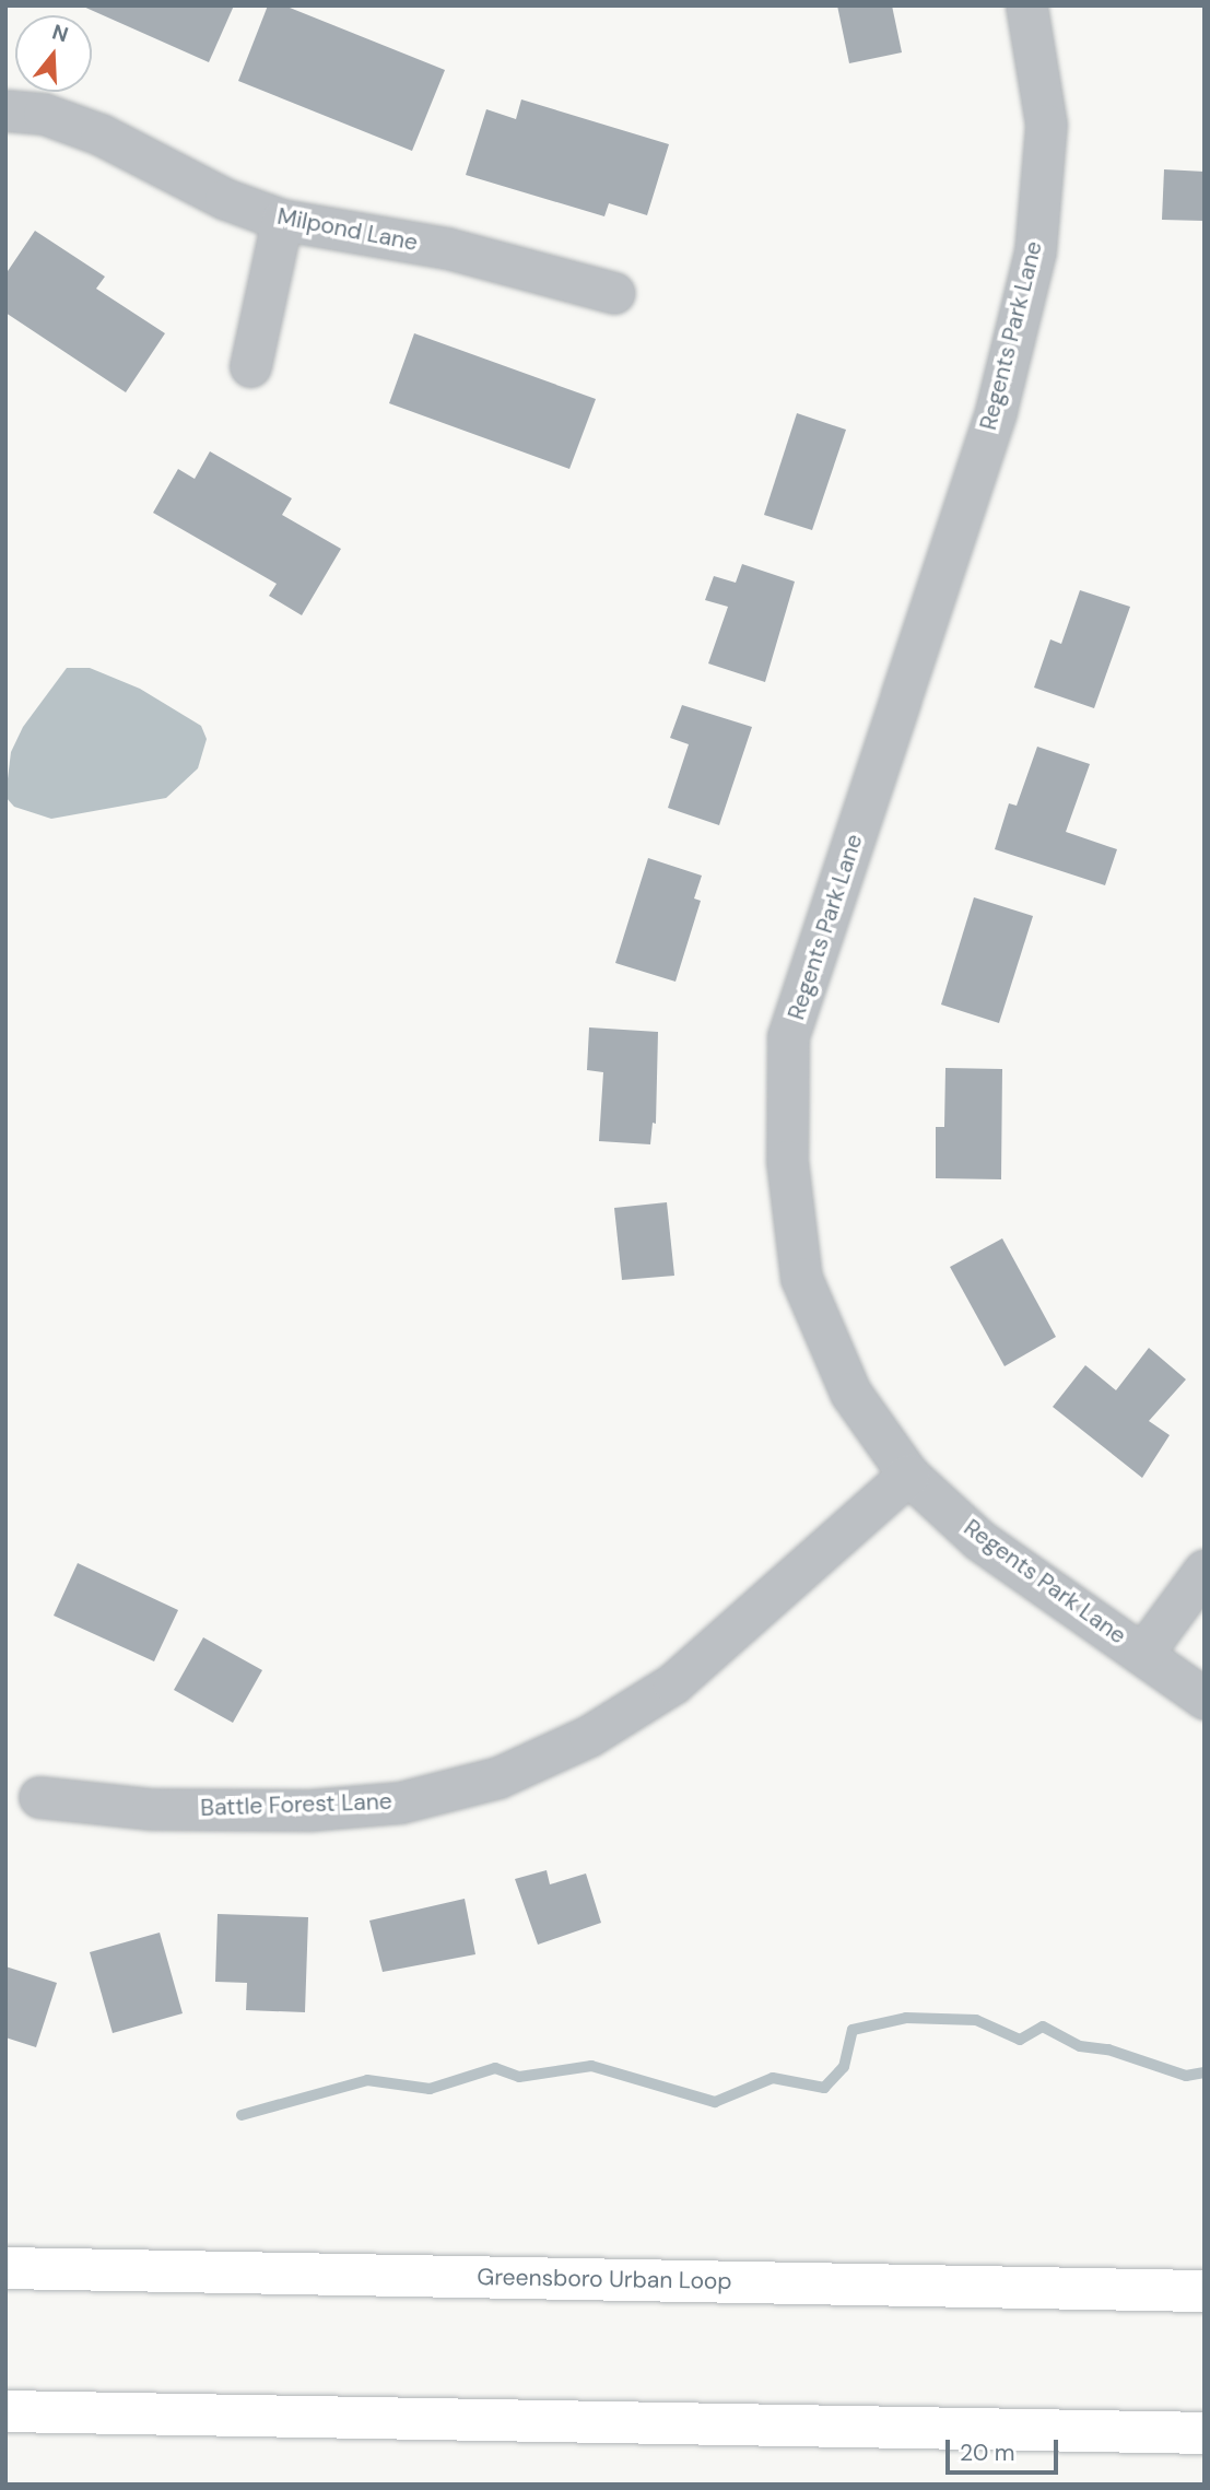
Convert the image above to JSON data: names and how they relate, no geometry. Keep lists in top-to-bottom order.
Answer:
{
  "streets": {
    "highway": ["Greensboro Urban Loop"],
    "street": ["Milpond Lane", "Regents Park Lane", "Battle Forest Lane"]
  },
  "crossings": [
    ["Regents Park Lane", "Battle Forest Lane"]
  ],
  "scale_bar": "20 m",
  "north": "top"
}
